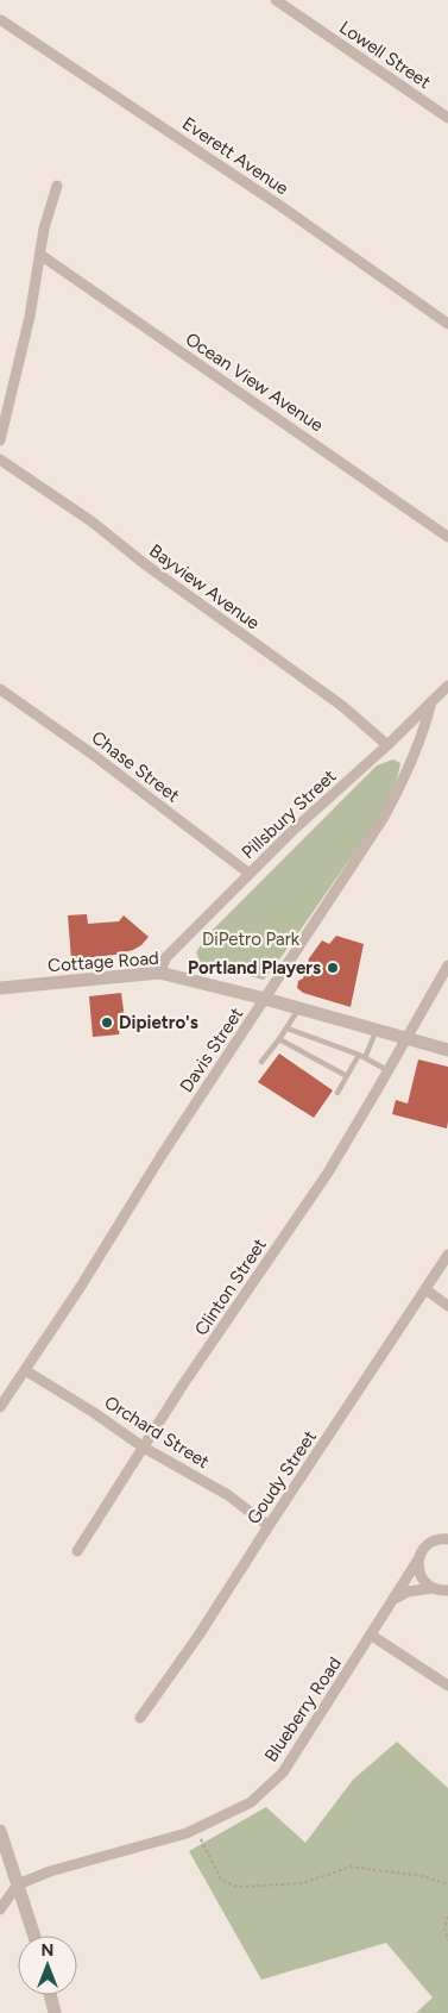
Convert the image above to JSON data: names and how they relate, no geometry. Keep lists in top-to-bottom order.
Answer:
{
  "streets": {
    "street": [
      "Lowell Street",
      "Everett Avenue",
      "Ocean View Avenue",
      "Bayview Avenue",
      "Chase Street",
      "Pillsbury Street",
      "Cottage Road",
      "Davis Street",
      "Clinton Street",
      "Orchard Street",
      "Goudy Street",
      "Blueberry Road"
    ]
  },
  "crossings": [
    ["Bayview Avenue", "Pillsbury Street"],
    ["Chase Street", "Pillsbury Street"],
    ["Pillsbury Street", "Cottage Road"],
    ["Pillsbury Street", "Davis Street"],
    ["Cottage Road", "Davis Street"],
    ["Cottage Road", "Clinton Street"],
    ["Davis Street", "Orchard Street"],
    ["Clinton Street", "Orchard Street"],
    ["Orchard Street", "Goudy Street"]
  ],
  "parks": ["DiPetro Park"],
  "places": ["Portland Players", "Dipietro's"],
  "north": "top"
}
